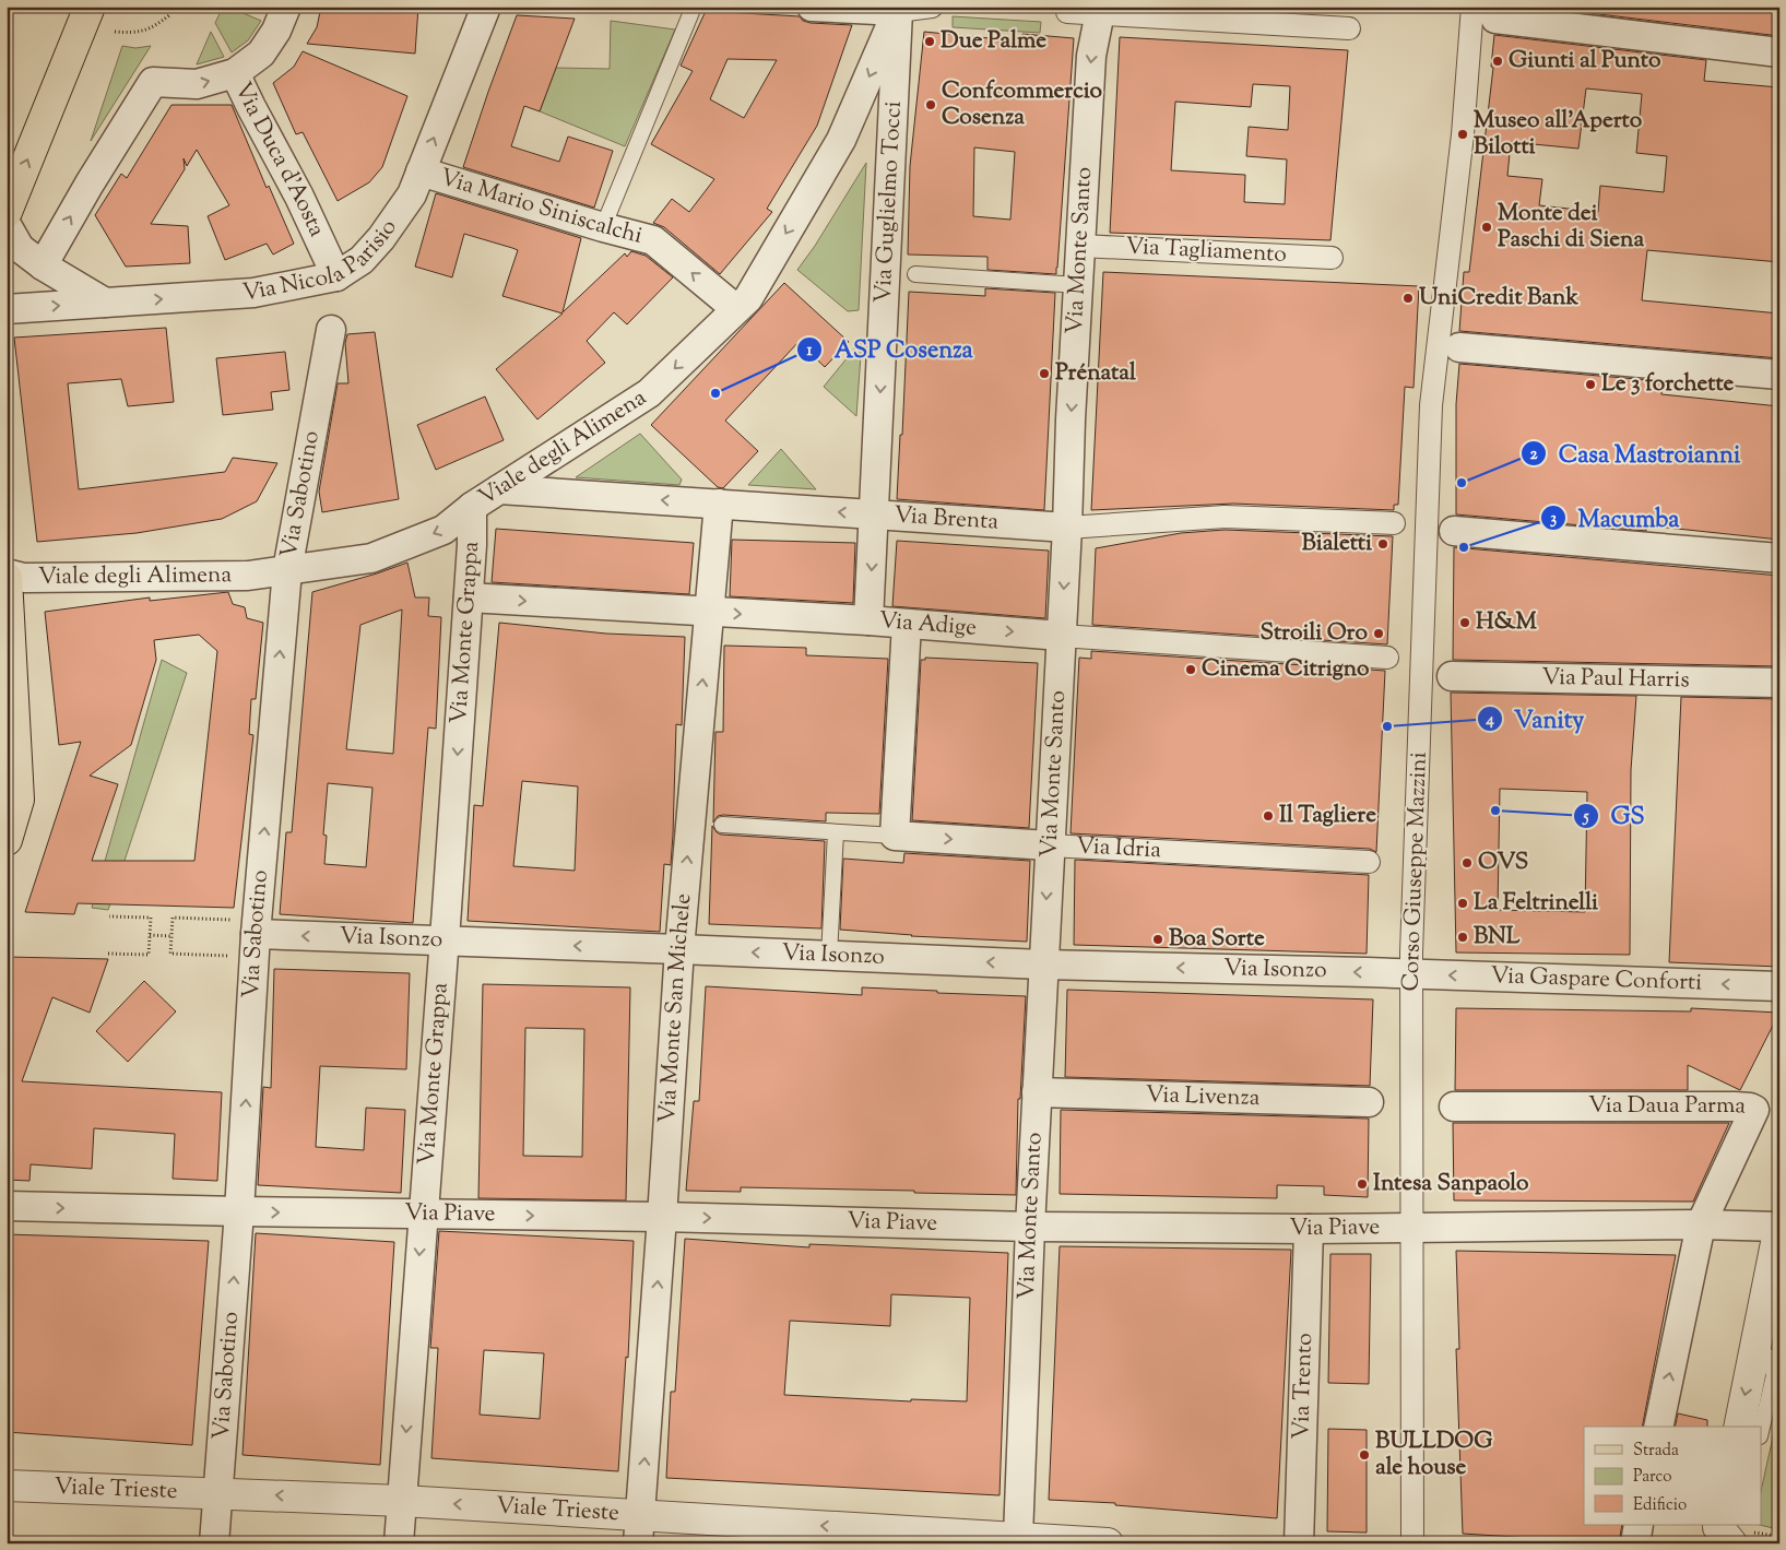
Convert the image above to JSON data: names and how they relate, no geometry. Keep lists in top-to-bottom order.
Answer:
{
  "streets": {
    "street": [
      "Via Duca d'Aosta",
      "Via Guglielmo Tocci",
      "Via Mario Siniscalchi",
      "Via Monte Santo",
      "Via Tagliamento",
      "Via Nicola Parisio",
      "Viale degli Alimena",
      "Via Sabotino",
      "Via Brenta",
      "Via Adige",
      "Via Monte Grappa",
      "Via Paul Harris",
      "Via Idria",
      "Corso Giuseppe Mazzini",
      "Via Isonzo",
      "Via Gaspare Conforti",
      "Via Monte San Michele",
      "Via Livenza",
      "Via Daua Parma",
      "Via Piave",
      "Via Trento",
      "Viale Trieste"
    ]
  },
  "crossings": [
    ["Via Duca d'Aosta", "Via Nicola Parisio"],
    ["Via Guglielmo Tocci", "Viale degli Alimena"],
    ["Via Guglielmo Tocci", "Via Brenta"],
    ["Via Guglielmo Tocci", "Via Adige"],
    ["Via Mario Siniscalchi", "Via Nicola Parisio"],
    ["Via Mario Siniscalchi", "Viale degli Alimena"],
    ["Via Monte Santo", "Via Tagliamento"],
    ["Via Monte Santo", "Via Brenta"],
    ["Via Monte Santo", "Via Adige"],
    ["Via Monte Santo", "Via Idria"],
    ["Via Monte Santo", "Via Isonzo"],
    ["Via Monte Santo", "Via Livenza"],
    ["Via Monte Santo", "Via Piave"],
    ["Via Monte Santo", "Viale Trieste"],
    ["Viale degli Alimena", "Via Sabotino"],
    ["Viale degli Alimena", "Via Brenta"],
    ["Viale degli Alimena", "Via Monte Grappa"],
    ["Via Sabotino", "Via Isonzo"],
    ["Via Sabotino", "Via Piave"],
    ["Via Sabotino", "Viale Trieste"],
    ["Via Brenta", "Via Monte San Michele"],
    ["Via Adige", "Via Monte Grappa"],
    ["Via Adige", "Via Monte San Michele"],
    ["Via Monte Grappa", "Via Isonzo"],
    ["Via Monte Grappa", "Via Piave"],
    ["Via Monte Grappa", "Viale Trieste"],
    ["Corso Giuseppe Mazzini", "Via Isonzo"],
    ["Corso Giuseppe Mazzini", "Via Gaspare Conforti"],
    ["Corso Giuseppe Mazzini", "Via Piave"],
    ["Via Isonzo", "Via Gaspare Conforti"],
    ["Via Isonzo", "Via Monte San Michele"],
    ["Via Monte San Michele", "Via Piave"],
    ["Via Monte San Michele", "Viale Trieste"],
    ["Via Daua Parma", "Via Piave"],
    ["Via Piave", "Via Trento"]
  ],
  "one_way": [
    "Via Guglielmo Tocci",
    "Via Mario Siniscalchi",
    "Via Monte Santo",
    "Via Nicola Parisio",
    "Viale degli Alimena",
    "Via Sabotino",
    "Via Brenta",
    "Via Adige",
    "Via Monte Grappa",
    "Via Isonzo",
    "Via Gaspare Conforti",
    "Via Piave",
    "Viale Trieste"
  ],
  "places": [
    "Due Palme",
    "Giunti al Punto",
    "Confcommercio Cosenza",
    "Museo all'Aperto Bilotti",
    "Monte dei Paschi di Siena",
    "UniCredit Bank",
    "Prénatal",
    "Le 3 forchette",
    "ASP Cosenza",
    "Casa Mastroianni",
    "Bialetti",
    "Macumba",
    "H&M",
    "Stroili Oro",
    "Cinema Citrigno",
    "Vanity",
    "GS",
    "Il Tagliere",
    "OVS",
    "La Feltrinelli",
    "BNL",
    "Boa Sorte",
    "Intesa Sanpaolo",
    "BULLDOG ale house"
  ],
  "legend": ["Strada", "Parco", "Edificio"]
}
